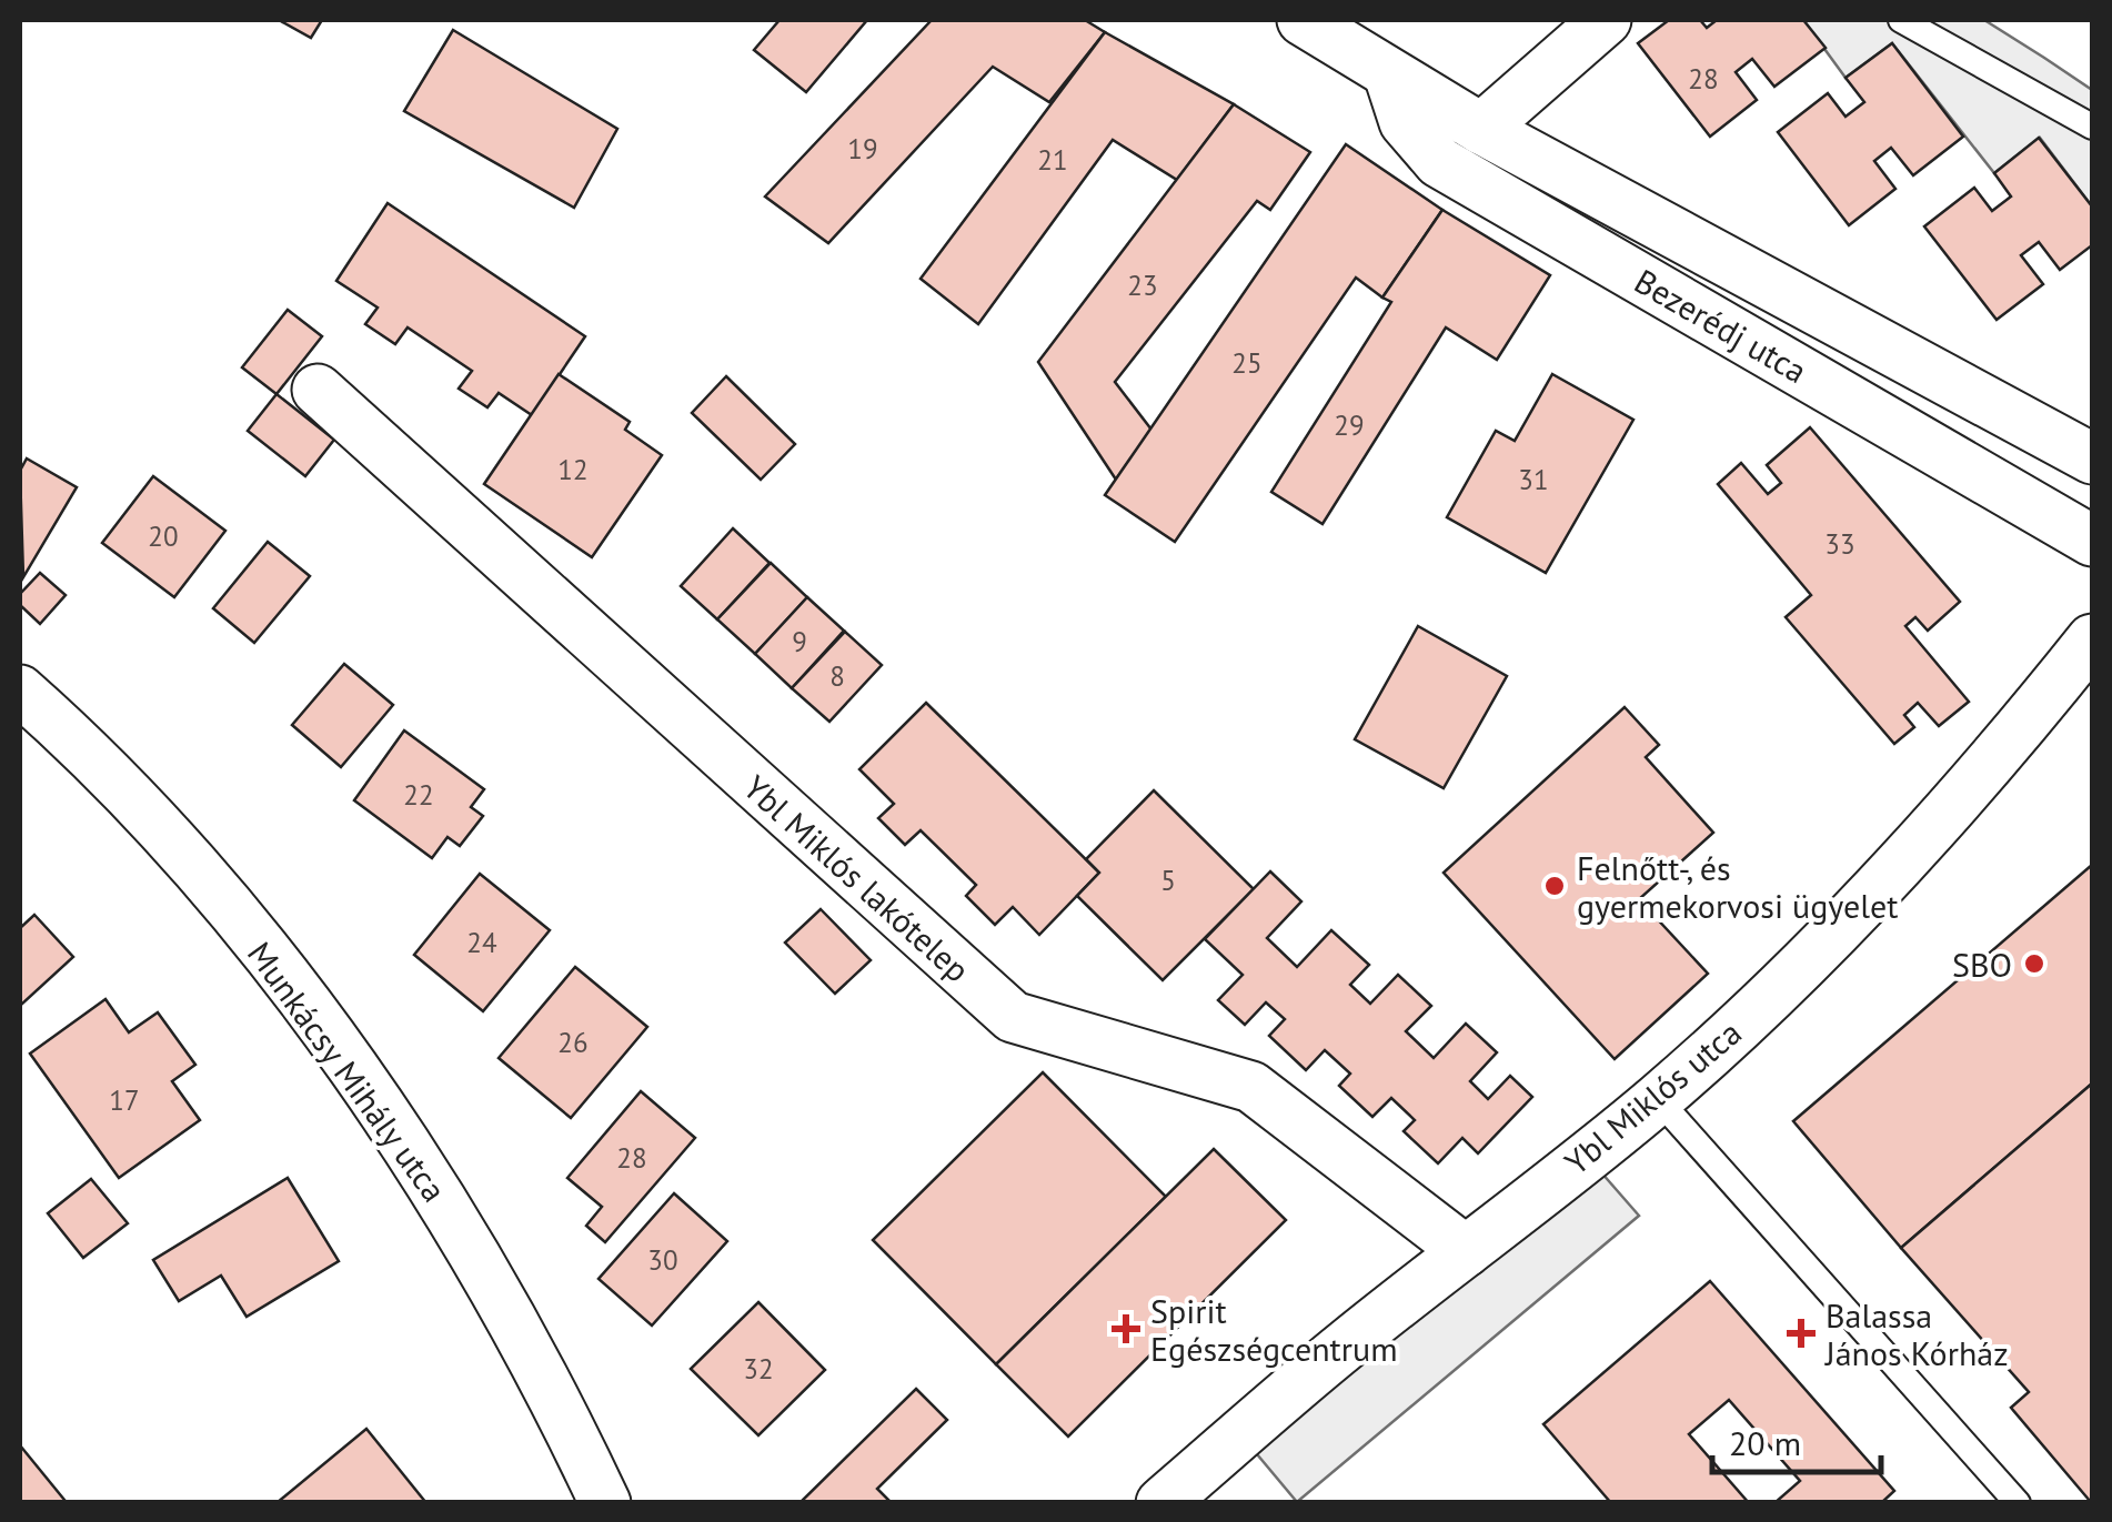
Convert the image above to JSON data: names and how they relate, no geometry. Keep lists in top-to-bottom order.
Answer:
{
  "streets": {
    "street": [
      "Bezerédj utca",
      "Ybl Miklós lakótelep",
      "Munkácsy Mihály utca",
      "Ybl Miklós utca"
    ]
  },
  "crossings": [
    ["Ybl Miklós lakótelep", "Ybl Miklós utca"]
  ],
  "places": {
    "other": ["Felnőtt-, és gyermekorvosi ügyelet", "SBO"],
    "health": ["Spirit Egészségcentrum", "Balassa János Kórház"]
  },
  "house_numbers": [
    "28",
    "19",
    "21",
    "23",
    "25",
    "29",
    "12",
    "31",
    "20",
    "33",
    "9",
    "8",
    "22",
    "5",
    "24",
    "26",
    "17",
    "28",
    "30",
    "32"
  ],
  "scale_bar": "20 m"
}
